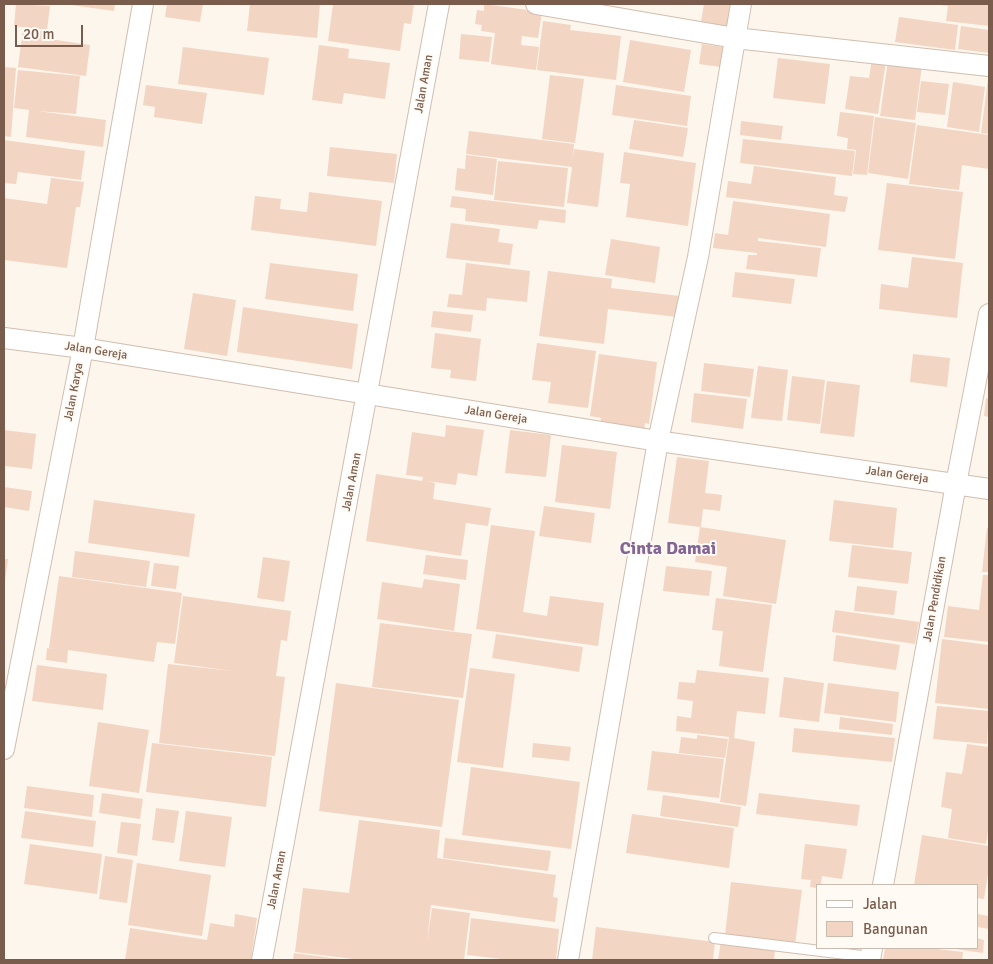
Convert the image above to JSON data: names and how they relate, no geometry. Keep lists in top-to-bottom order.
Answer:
{
  "streets": {
    "street": [
      "Jalan Aman",
      "Jalan Gereja",
      "Jalan Karya",
      "Jalan Pendidikan"
    ]
  },
  "crossings": [
    ["Jalan Aman", "Jalan Gereja"],
    ["Jalan Gereja", "Jalan Karya"],
    ["Jalan Gereja", "Jalan Pendidikan"]
  ],
  "districts": ["Cinta Damai"],
  "legend": ["Jalan", "Bangunan"],
  "scale_bar": "20 m"
}
